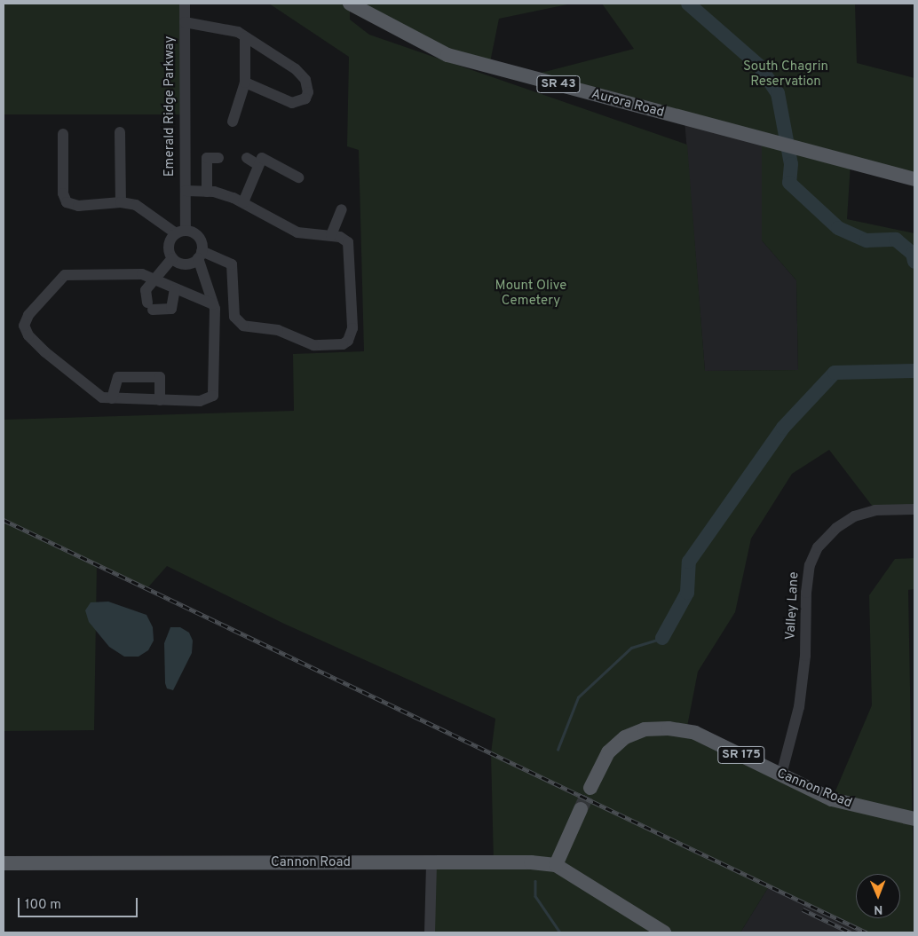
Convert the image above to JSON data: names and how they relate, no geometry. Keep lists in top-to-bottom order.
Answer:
{
  "streets": {
    "main road": [
      "SR 43",
      "Aurora Road",
      "SR 175",
      "Cannon Road"
    ],
    "street": ["Emerald Ridge Parkway", "Valley Lane"]
  },
  "crossings": [
    ["Valley Lane", "Cannon Road"]
  ],
  "parks": ["South Chagrin Reservation", "Mount Olive Cemetery"],
  "scale_bar": "100 m",
  "north": "bottom"
}
